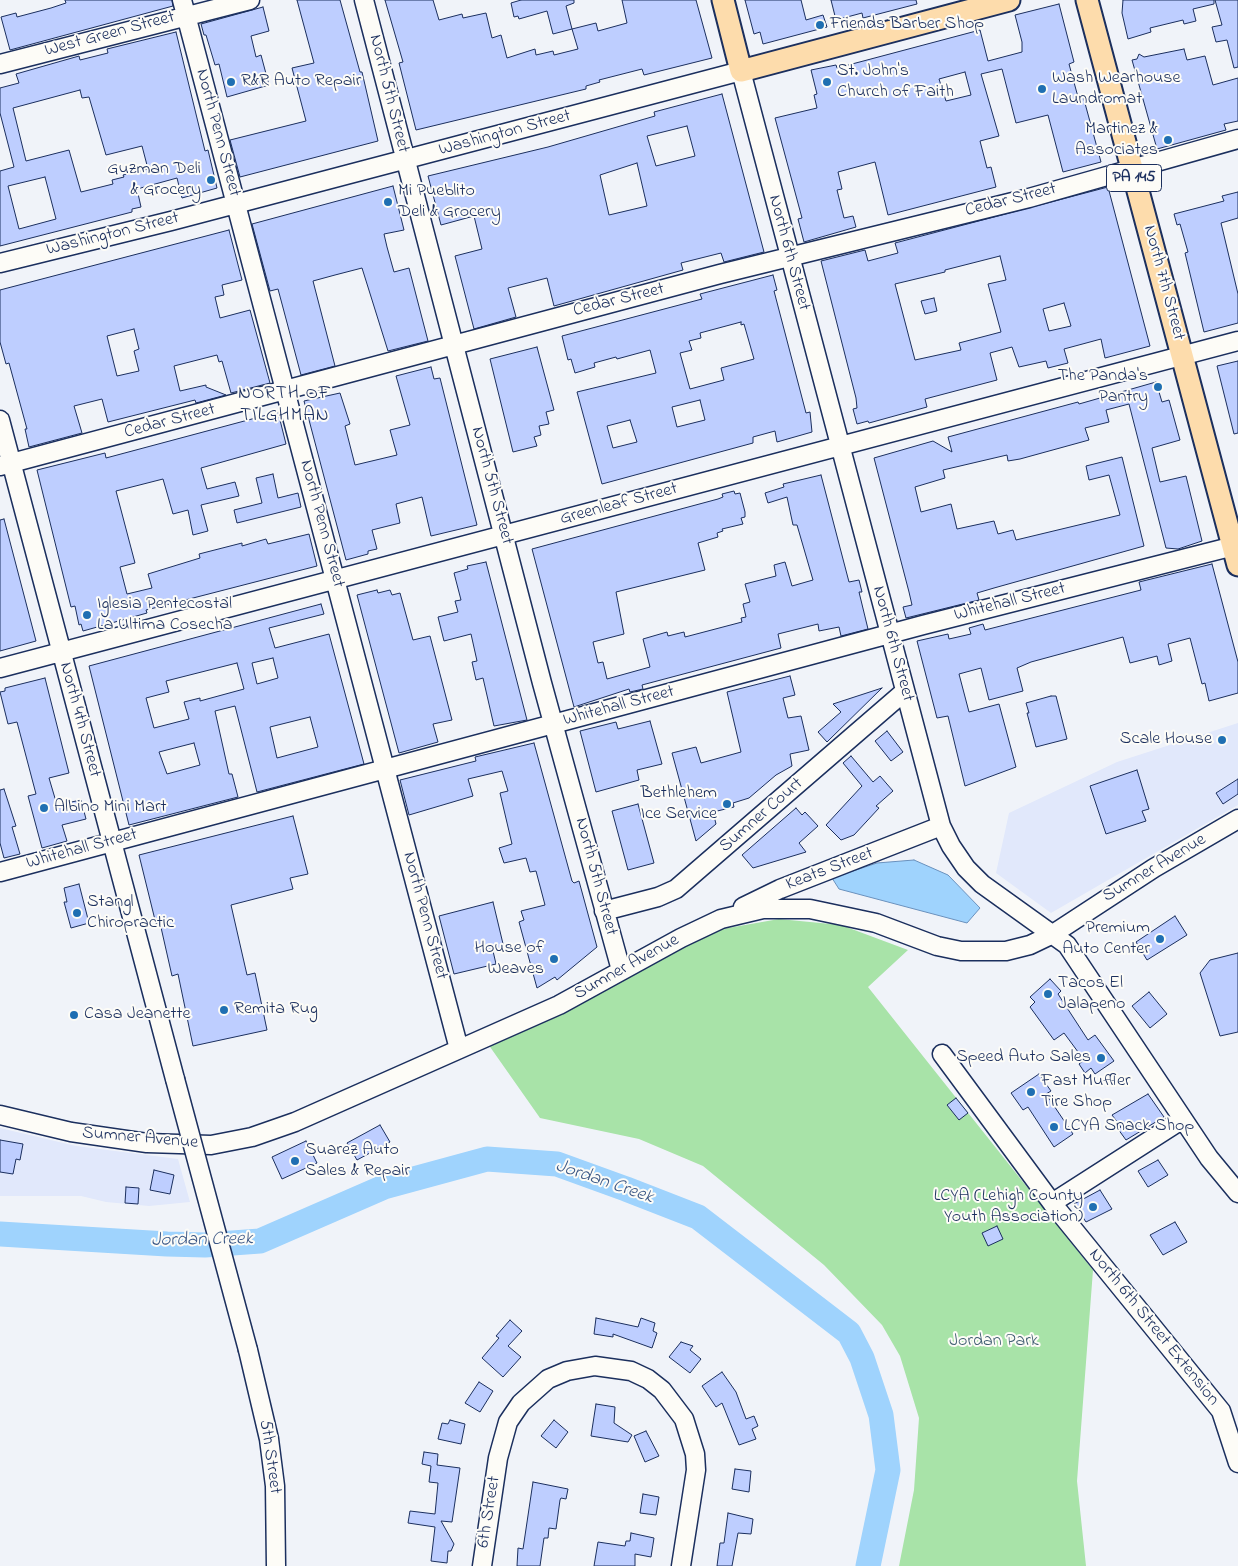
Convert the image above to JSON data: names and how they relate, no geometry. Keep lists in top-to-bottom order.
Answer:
{
  "streets": {
    "main road": [
      "Washington Street",
      "PA 145",
      "North 6th Street",
      "North 7th Street"
    ],
    "street": [
      "West Green Street",
      "North 5th Street",
      "North Penn Street",
      "Cedar Street",
      "Greenleaf Street",
      "Whitehall Street",
      "North 4th Street",
      "Sumner Court",
      "Sumner Avenue",
      "Keats Street",
      "North 6th Street Extension",
      "5th Street",
      "6th Street"
    ]
  },
  "crossings": [
    ["West Green Street", "North Penn Street"],
    ["North 5th Street", "Washington Street"],
    ["North 5th Street", "Cedar Street"],
    ["North 5th Street", "Greenleaf Street"],
    ["North 5th Street", "Whitehall Street"],
    ["North 5th Street", "Sumner Court"],
    ["North 5th Street", "Sumner Avenue"],
    ["North Penn Street", "Washington Street"],
    ["North Penn Street", "Cedar Street"],
    ["North Penn Street", "Greenleaf Street"],
    ["North Penn Street", "Whitehall Street"],
    ["North Penn Street", "Sumner Avenue"],
    ["Washington Street", "North 6th Street"],
    ["Cedar Street", "North 6th Street"],
    ["Cedar Street", "North 7th Street"],
    ["Cedar Street", "North 4th Street"],
    ["North 6th Street", "Greenleaf Street"],
    ["North 6th Street", "Whitehall Street"],
    ["North 6th Street", "Sumner Court"],
    ["North 6th Street", "Sumner Avenue"],
    ["North 6th Street", "Keats Street"],
    ["North 7th Street", "Greenleaf Street"],
    ["North 7th Street", "Whitehall Street"],
    ["Greenleaf Street", "North 4th Street"],
    ["Whitehall Street", "North 4th Street"],
    ["North 4th Street", "5th Street"],
    ["Sumner Avenue", "Keats Street"]
  ],
  "districts": ["NORTH OF TILGHMAN"],
  "water": ["Jordan Creek"],
  "parks": ["Jordan Park"],
  "places": [
    "Friends Barber Shop",
    "R&R Auto Repair",
    "St. John's Church of Faith",
    "Wash Wearhouse Laundromat",
    "Martinez & Associates",
    "Guzman Deli & Grocery",
    "Mi Pueblito Deli & Grocery",
    "The Panda's Pantry",
    "Iglesia Pentecostal La Ultima Cosecha",
    "Scale House",
    "Bethlehem Ice Service",
    "Albino Mini Mart",
    "Stangl Chiropractic",
    "Premium Auto Center",
    "House of Weaves",
    "Tacos El Jalapeno",
    "Remita Rug",
    "Casa Jeanette",
    "Speed Auto Sales",
    "Fast Muffler Tire Shop",
    "LCYA Snack Shop",
    "Suarez Auto Sales & Repair",
    "LCYA (Lehigh County Youth Association)"
  ]
}
